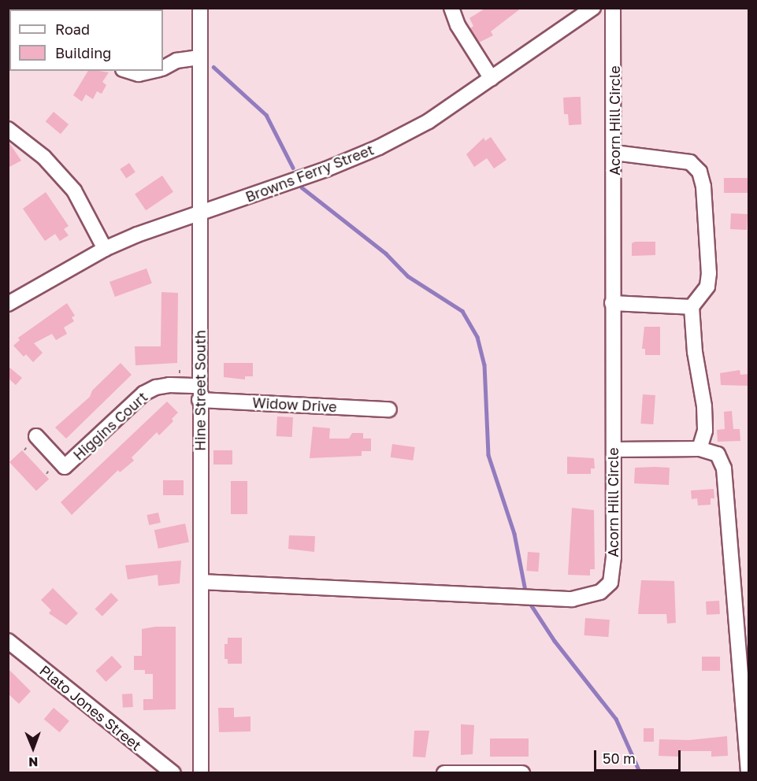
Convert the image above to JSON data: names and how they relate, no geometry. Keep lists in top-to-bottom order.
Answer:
{
  "streets": {
    "street": [
      "Acorn Hill Circle",
      "Browns Ferry Street",
      "Hine Street South",
      "Widow Drive",
      "Higgins Court",
      "Plato Jones Street"
    ]
  },
  "crossings": [
    ["Acorn Hill Circle", "Hine Street South"],
    ["Browns Ferry Street", "Hine Street South"],
    ["Hine Street South", "Widow Drive"],
    ["Hine Street South", "Higgins Court"]
  ],
  "legend": ["Road", "Building"],
  "scale_bar": "50 m",
  "north": "bottom"
}
